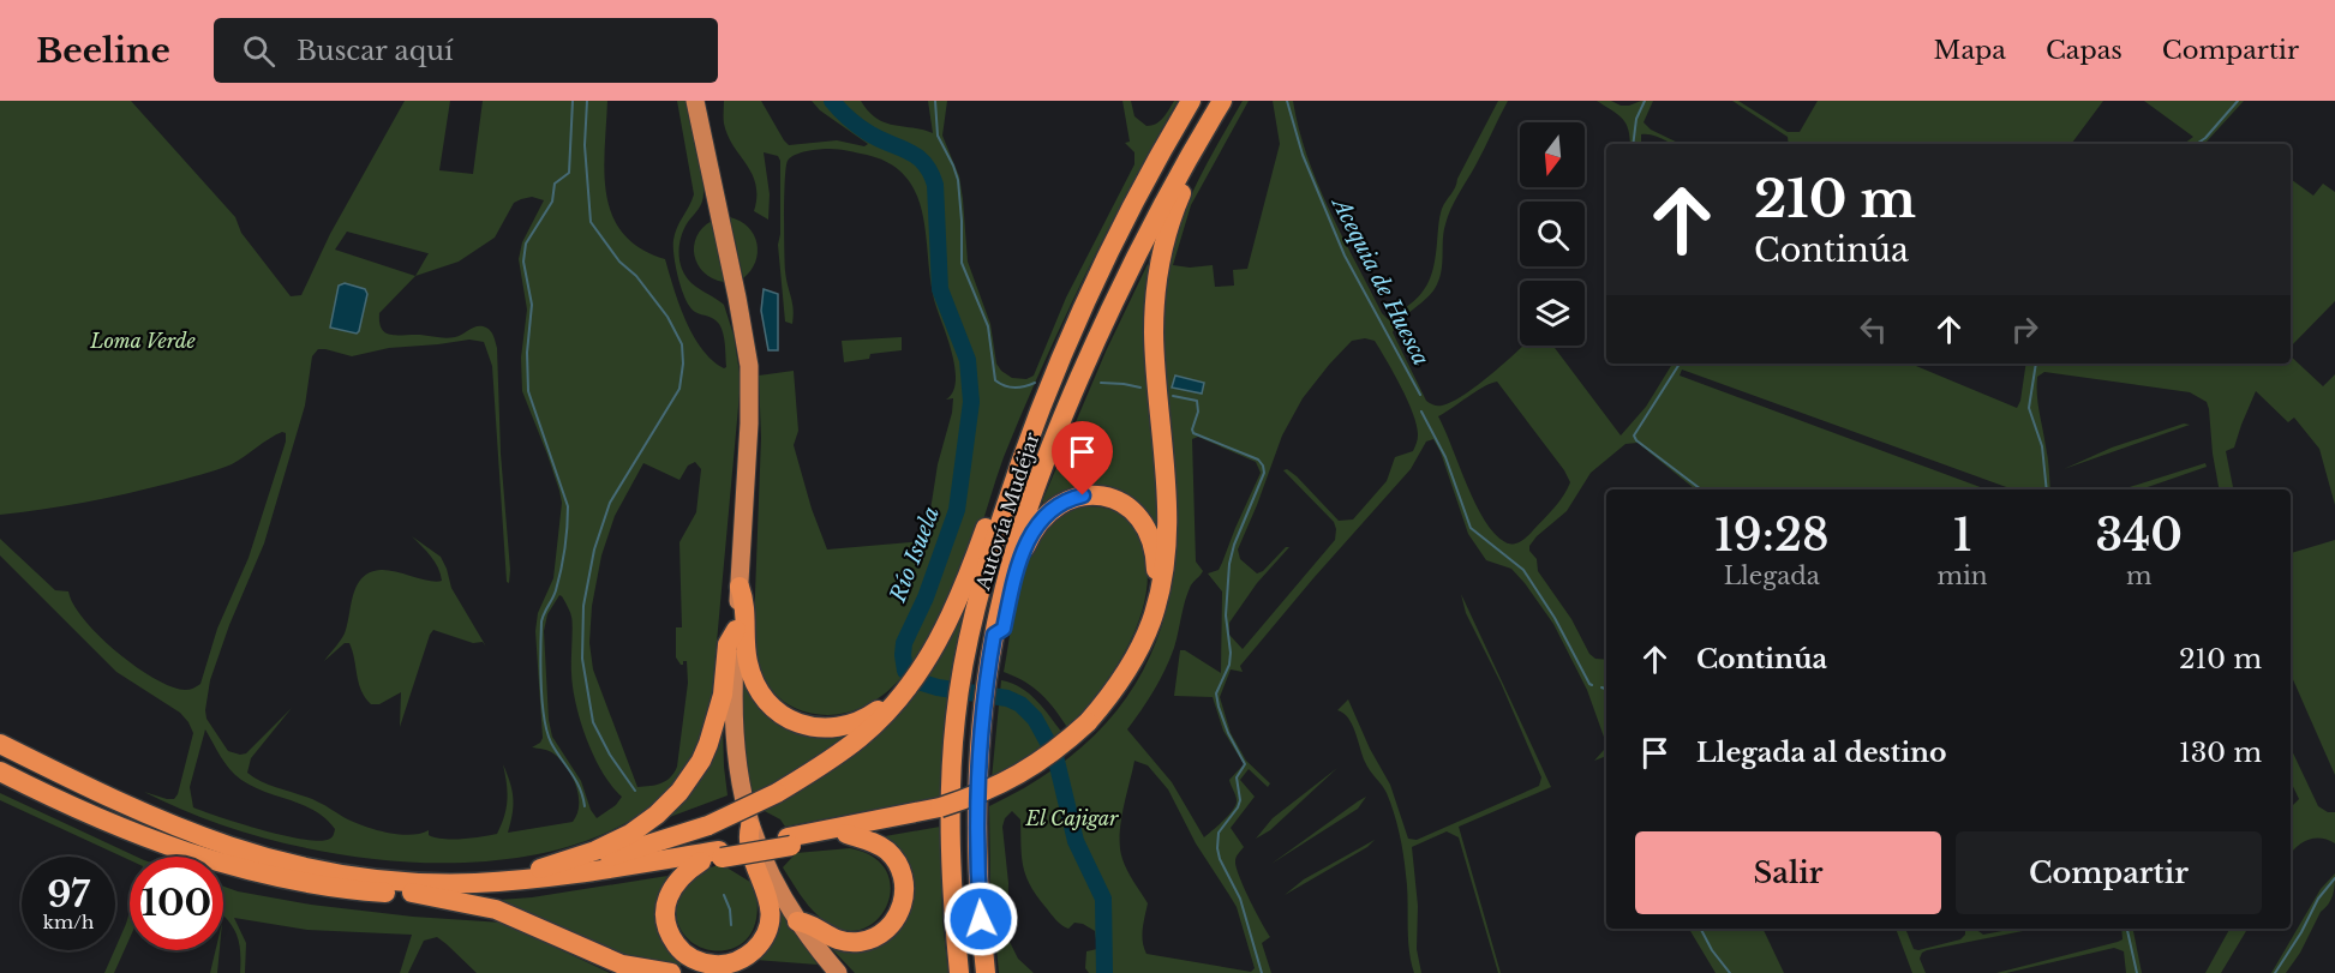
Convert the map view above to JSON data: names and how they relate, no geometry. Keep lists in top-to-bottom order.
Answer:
{
  "streets": {
    "highway": ["Autovía Mudéjar"]
  },
  "water": ["Acequia de Huesca", "Río Isuela"],
  "parks": ["Loma Verde", "El Cajigar"],
  "north": "bottom",
  "page": {
    "header": "Beeline",
    "search": "Buscar aquí",
    "nav": ["Mapa", "Capas", "Compartir"],
    "turn": ["210 m", "Continúa"],
    "eta": [
      "19:28",
      "Llegada",
      "1",
      "min",
      "340",
      "m"
    ],
    "list": [
      {
        "name": "Continúa",
        "value": "210 m"
      },
      {
        "name": "Llegada al destino",
        "value": "130 m"
      }
    ],
    "buttons": ["Salir", "Compartir"],
    "speed": "97 km/h",
    "limit": "100"
  }
}
